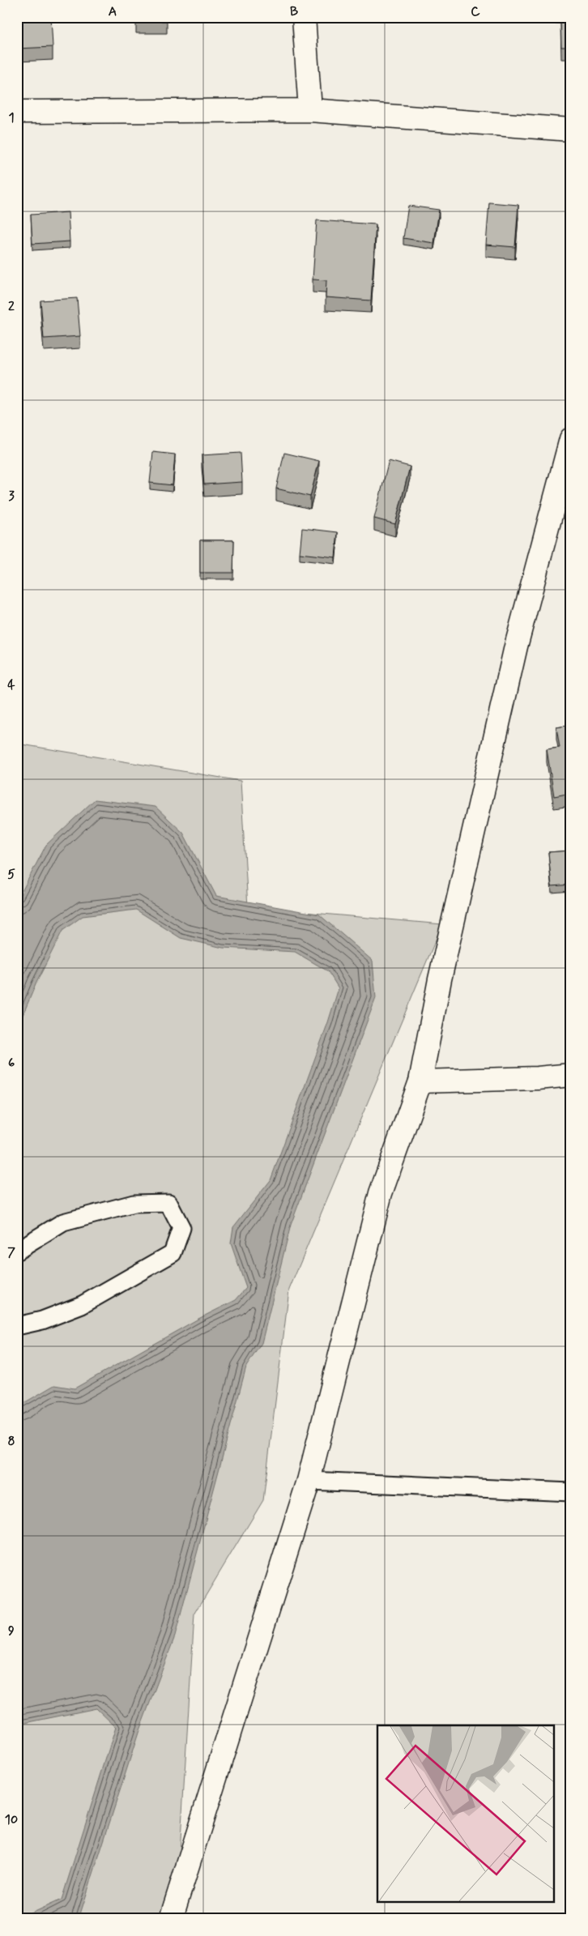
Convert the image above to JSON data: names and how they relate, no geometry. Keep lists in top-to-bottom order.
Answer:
{
  "grid": {
    "columns": ["A", "B", "C"],
    "rows": [
      "1",
      "2",
      "3",
      "4",
      "5",
      "6",
      "7",
      "8",
      "9",
      "10"
    ]
  }
}
